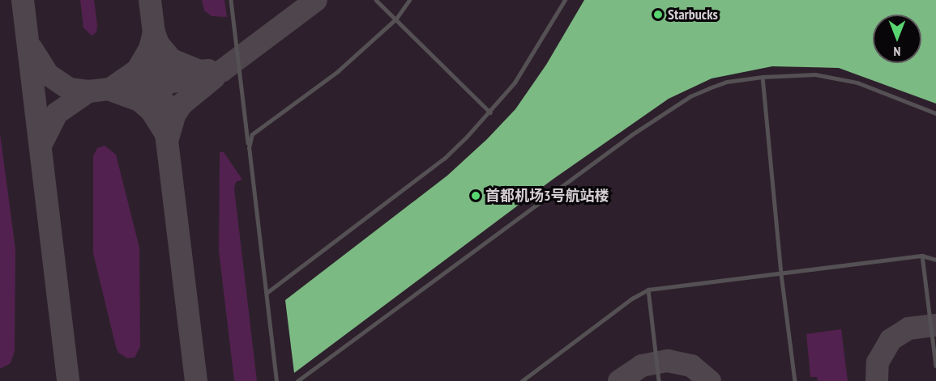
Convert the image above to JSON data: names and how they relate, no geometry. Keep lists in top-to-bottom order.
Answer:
{
  "places": ["Starbucks", "首都机场3号航站楼"],
  "north": "bottom"
}
